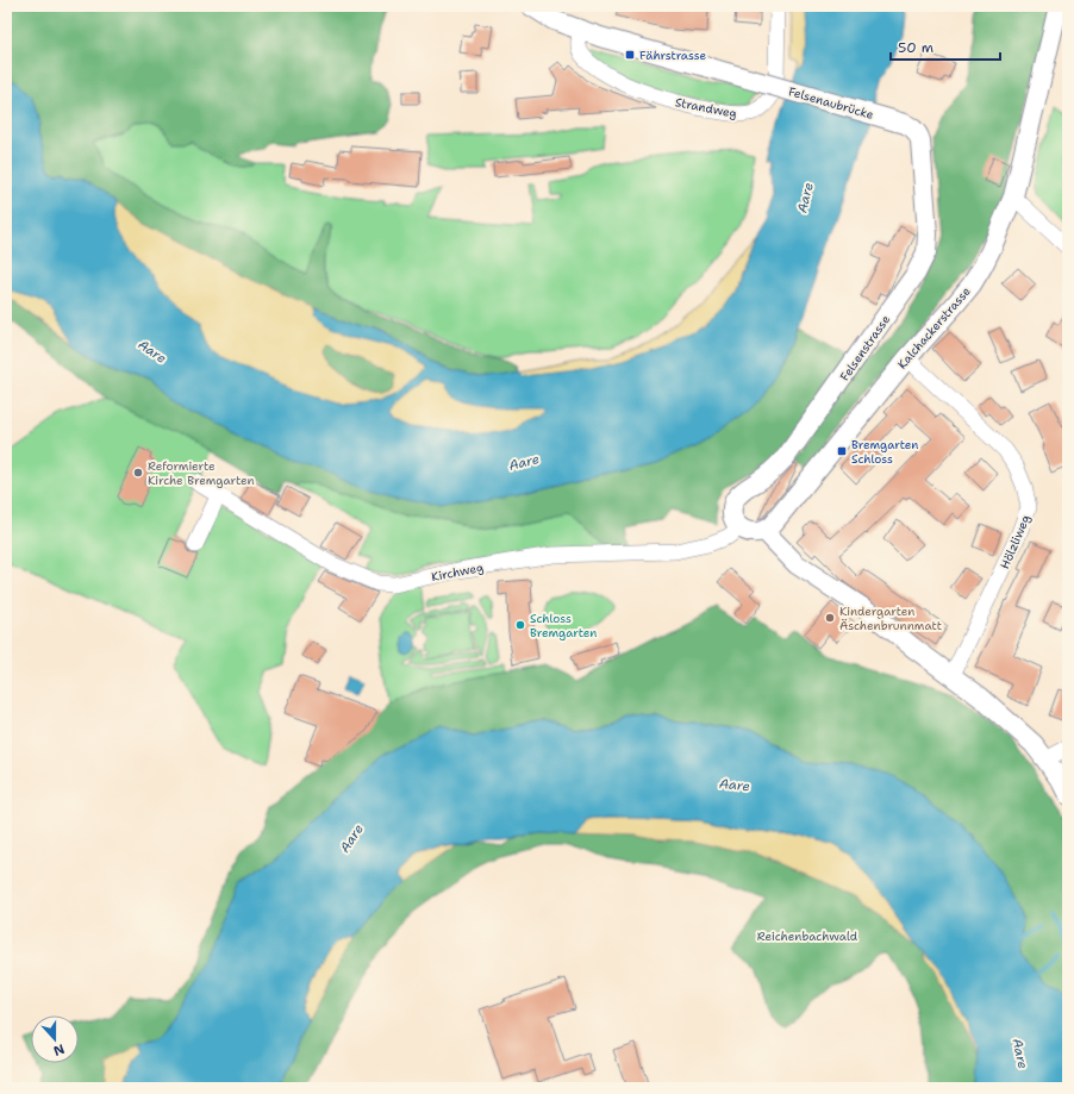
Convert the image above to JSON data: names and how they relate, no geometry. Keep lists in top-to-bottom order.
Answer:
{
  "streets": {
    "street": [
      "Felsenaubrücke",
      "Strandweg",
      "Kalchackerstrasse",
      "Felsenstrasse",
      "Hölzliweg",
      "Kirchweg"
    ]
  },
  "crossings": [
    ["Felsenaubrücke", "Strandweg"],
    ["Felsenaubrücke", "Felsenstrasse"],
    ["Kalchackerstrasse", "Hölzliweg"],
    ["Felsenstrasse", "Kirchweg"]
  ],
  "water": ["Aare"],
  "parks": ["Reichenbachwald"],
  "places": {
    "transit": ["Fährstrasse", "Bremgarten Schloss"],
    "other": ["Reformierte Kirche Bremgarten", "Kindergarten Äschenbrunnmatt", "Schloss Bremgarten"]
  },
  "scale_bar": "50 m",
  "north": "bottom"
}
